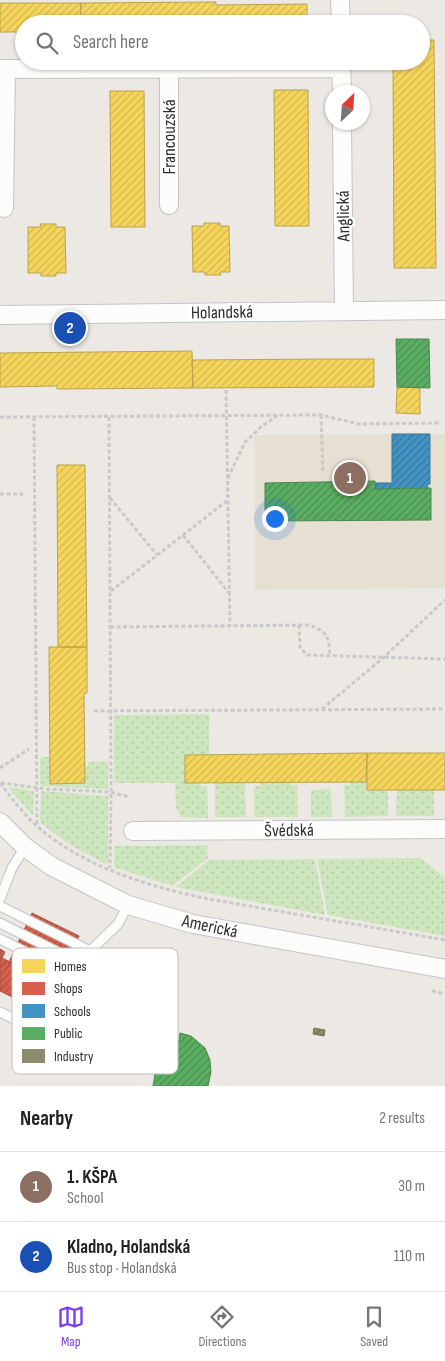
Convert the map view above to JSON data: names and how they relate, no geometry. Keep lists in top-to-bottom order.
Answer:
{
  "streets": {
    "street": [
      "Francouzská",
      "Anglická",
      "Holandská",
      "Švédská",
      "Americká"
    ]
  },
  "crossings": [
    ["Anglická", "Holandská"]
  ],
  "legend": [
    "Homes",
    "Shops",
    "Schools",
    "Public",
    "Industry"
  ],
  "north": "top right",
  "page": {
    "search": "Search here",
    "pins": ["2", "1"],
    "heading": ["Nearby", "2 results"],
    "list": [
      {
        "mark": "1",
        "name": "1. KŠPA",
        "note": "School",
        "value": "30 m"
      },
      {
        "mark": "2",
        "name": "Kladno, Holandská",
        "note": "Bus stop · Holandská",
        "value": "110 m"
      }
    ],
    "nav": ["Map", "Directions", "Saved"]
  }
}
